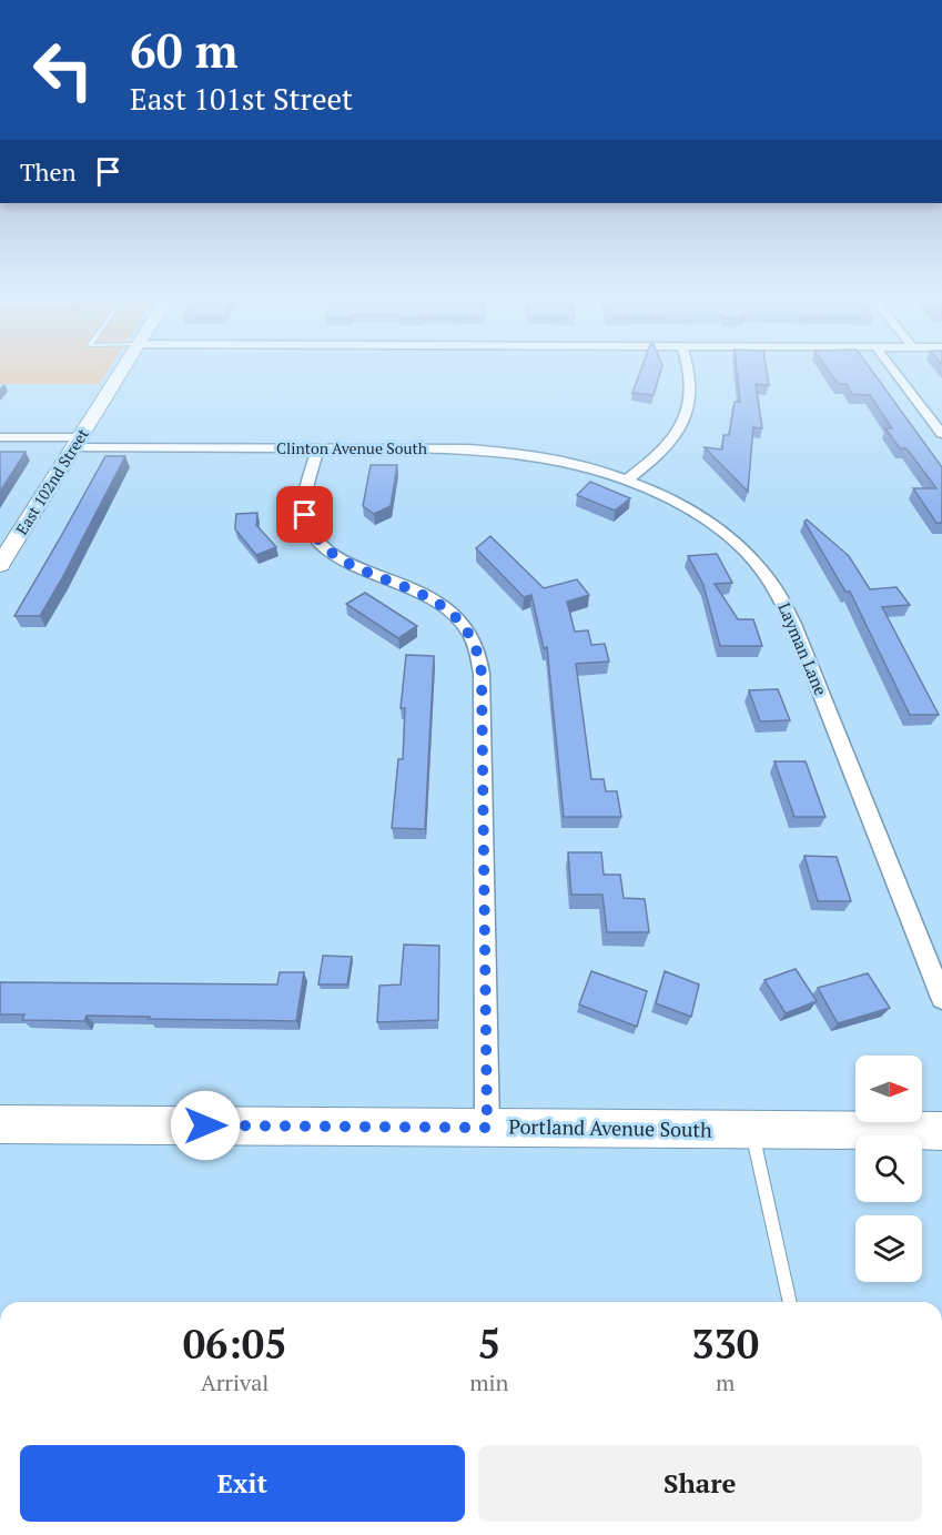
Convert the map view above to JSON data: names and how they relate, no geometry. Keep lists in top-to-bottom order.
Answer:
{
  "streets": {
    "street": [
      "Clinton Avenue South",
      "East 102nd Street",
      "Layman Lane",
      "Portland Avenue South"
    ]
  },
  "crossings": [
    ["Clinton Avenue South", "East 102nd Street"],
    ["Clinton Avenue South", "Layman Lane"]
  ],
  "north": "right",
  "page": {
    "turn": ["60 m", "East 101st Street"],
    "then": "Then",
    "eta": [
      "06:05",
      "Arrival",
      "5",
      "min",
      "330",
      "m"
    ],
    "buttons": ["Exit", "Share"]
  }
}
